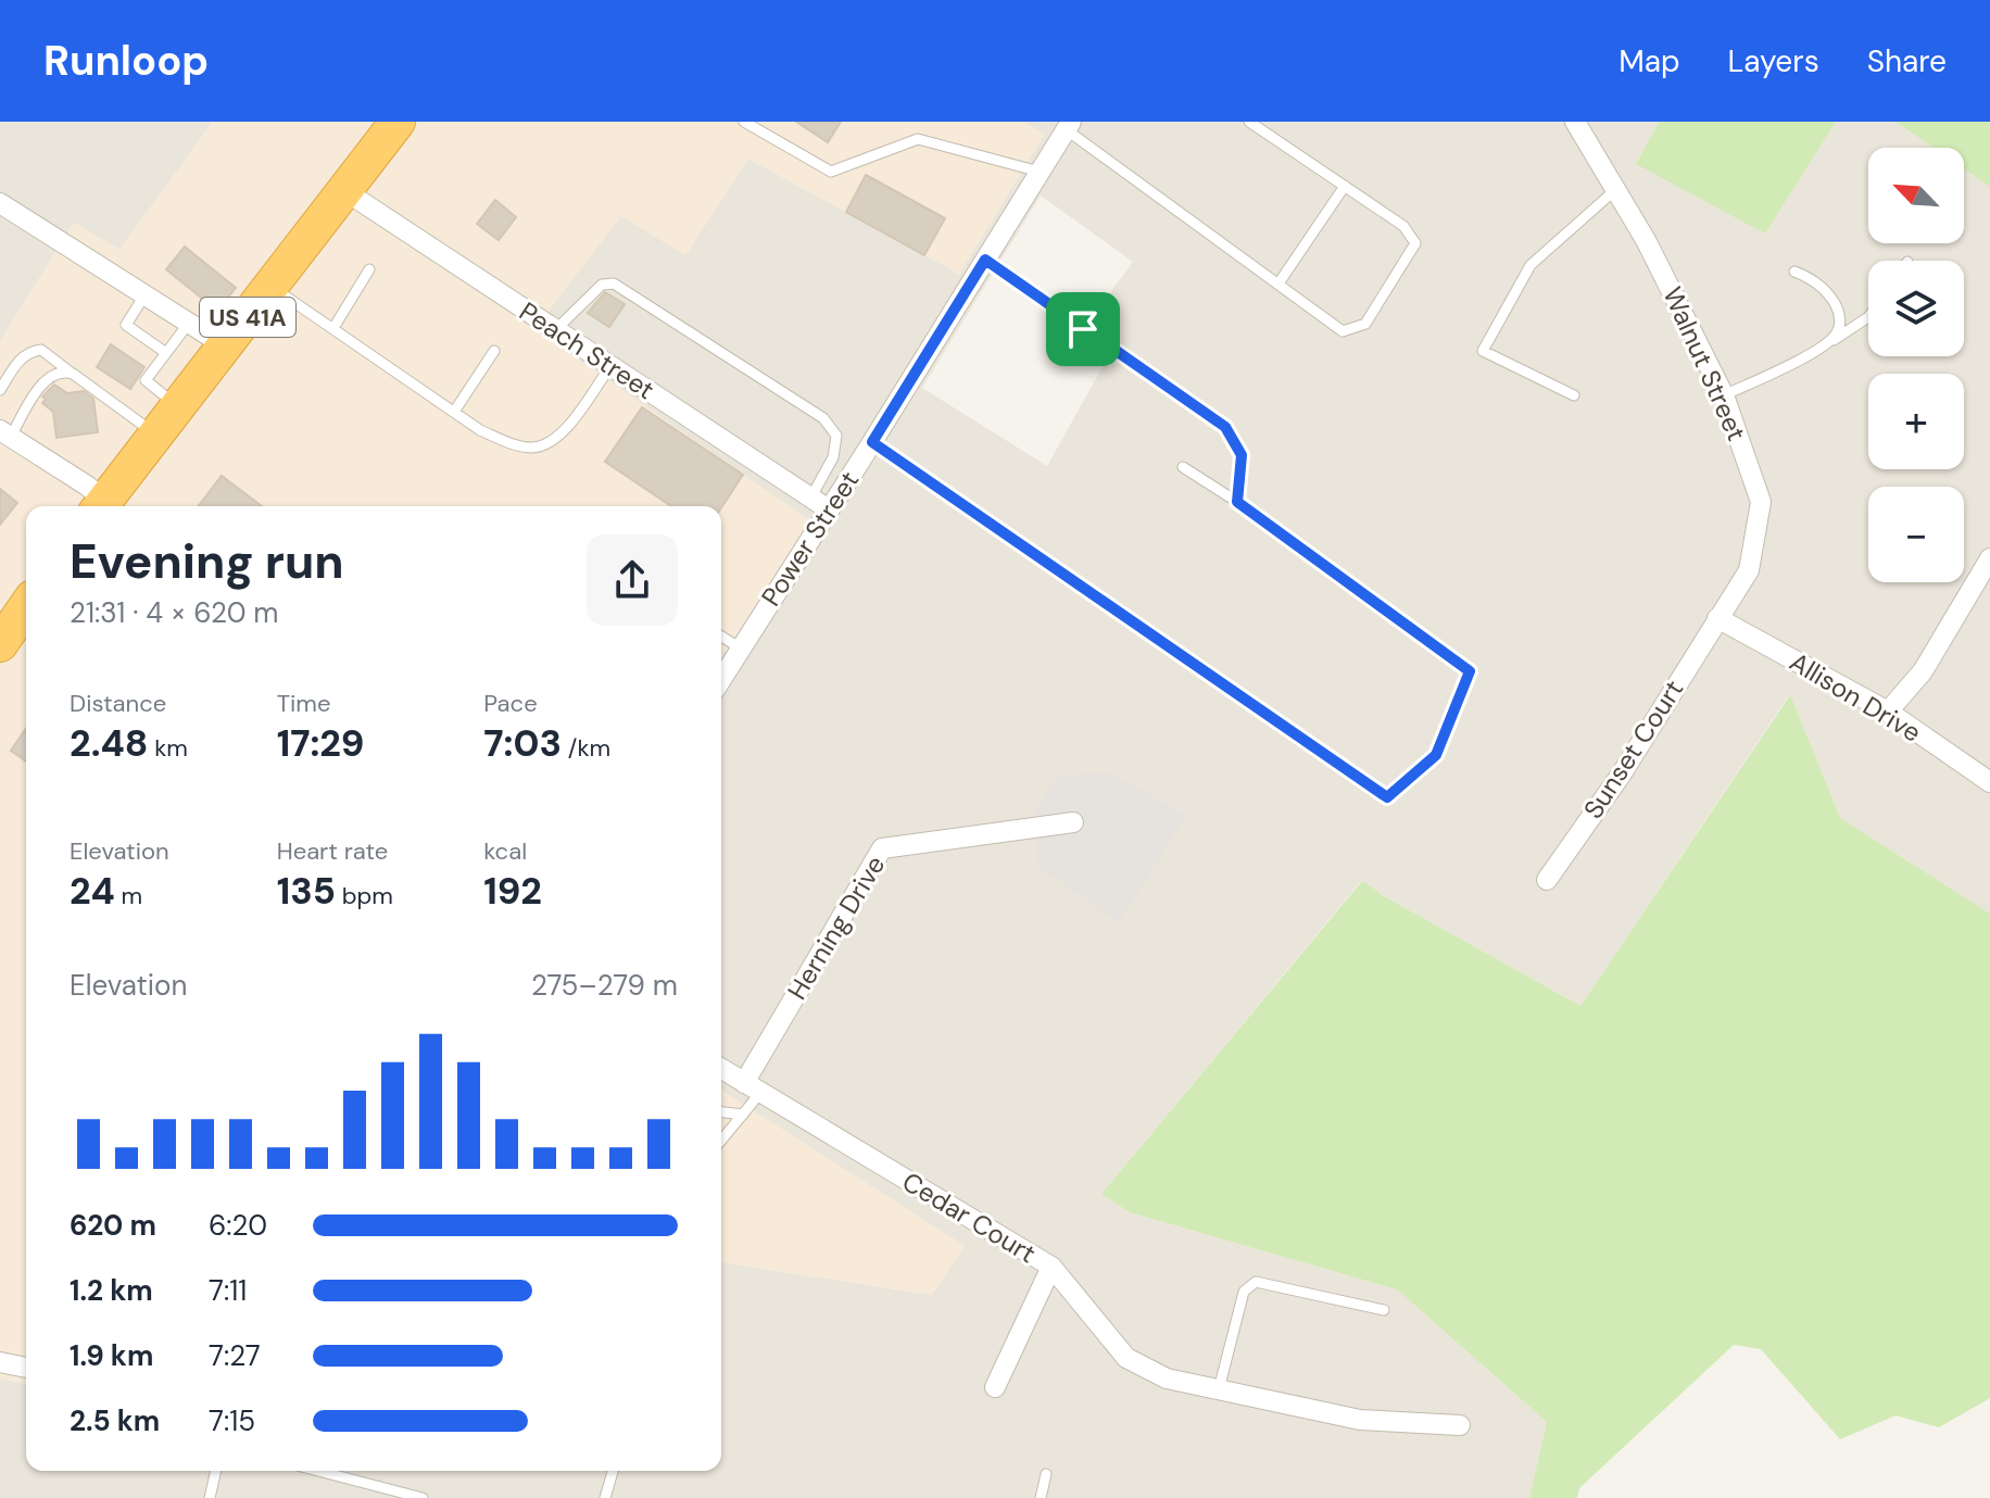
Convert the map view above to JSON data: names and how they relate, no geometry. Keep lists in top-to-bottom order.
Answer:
{
  "streets": {
    "highway": ["US 41A"],
    "street": [
      "Peach Street",
      "Walnut Street",
      "Power Street",
      "Allison Drive",
      "Sunset Court",
      "Herning Drive",
      "Cedar Court"
    ]
  },
  "crossings": [
    ["US 41A", "Peach Street"],
    ["Peach Street", "Power Street"],
    ["Walnut Street", "Allison Drive"],
    ["Walnut Street", "Sunset Court"],
    ["Allison Drive", "Sunset Court"],
    ["Herning Drive", "Cedar Court"]
  ],
  "north": "top left",
  "page": {
    "header": "Runloop",
    "nav": ["Map", "Layers", "Share"],
    "map_buttons": ["+", "−"],
    "heading": ["Evening run", "21:31 · 4 × 620 m"],
    "stats": [
      ["Distance", "2.48 km"],
      ["Time", "17:29"],
      ["Pace", "7:03 /km"],
      ["Elevation", "24 m"],
      ["Heart rate", "135 bpm"],
      ["kcal", "192"]
    ],
    "chart": ["Elevation", "275–279 m"],
    "list": [
      {
        "name": "620 m",
        "note": "6:20"
      },
      {
        "name": "1.2 km",
        "note": "7:11"
      },
      {
        "name": "1.9 km",
        "note": "7:27"
      },
      {
        "name": "2.5 km",
        "note": "7:15"
      }
    ]
  }
}
